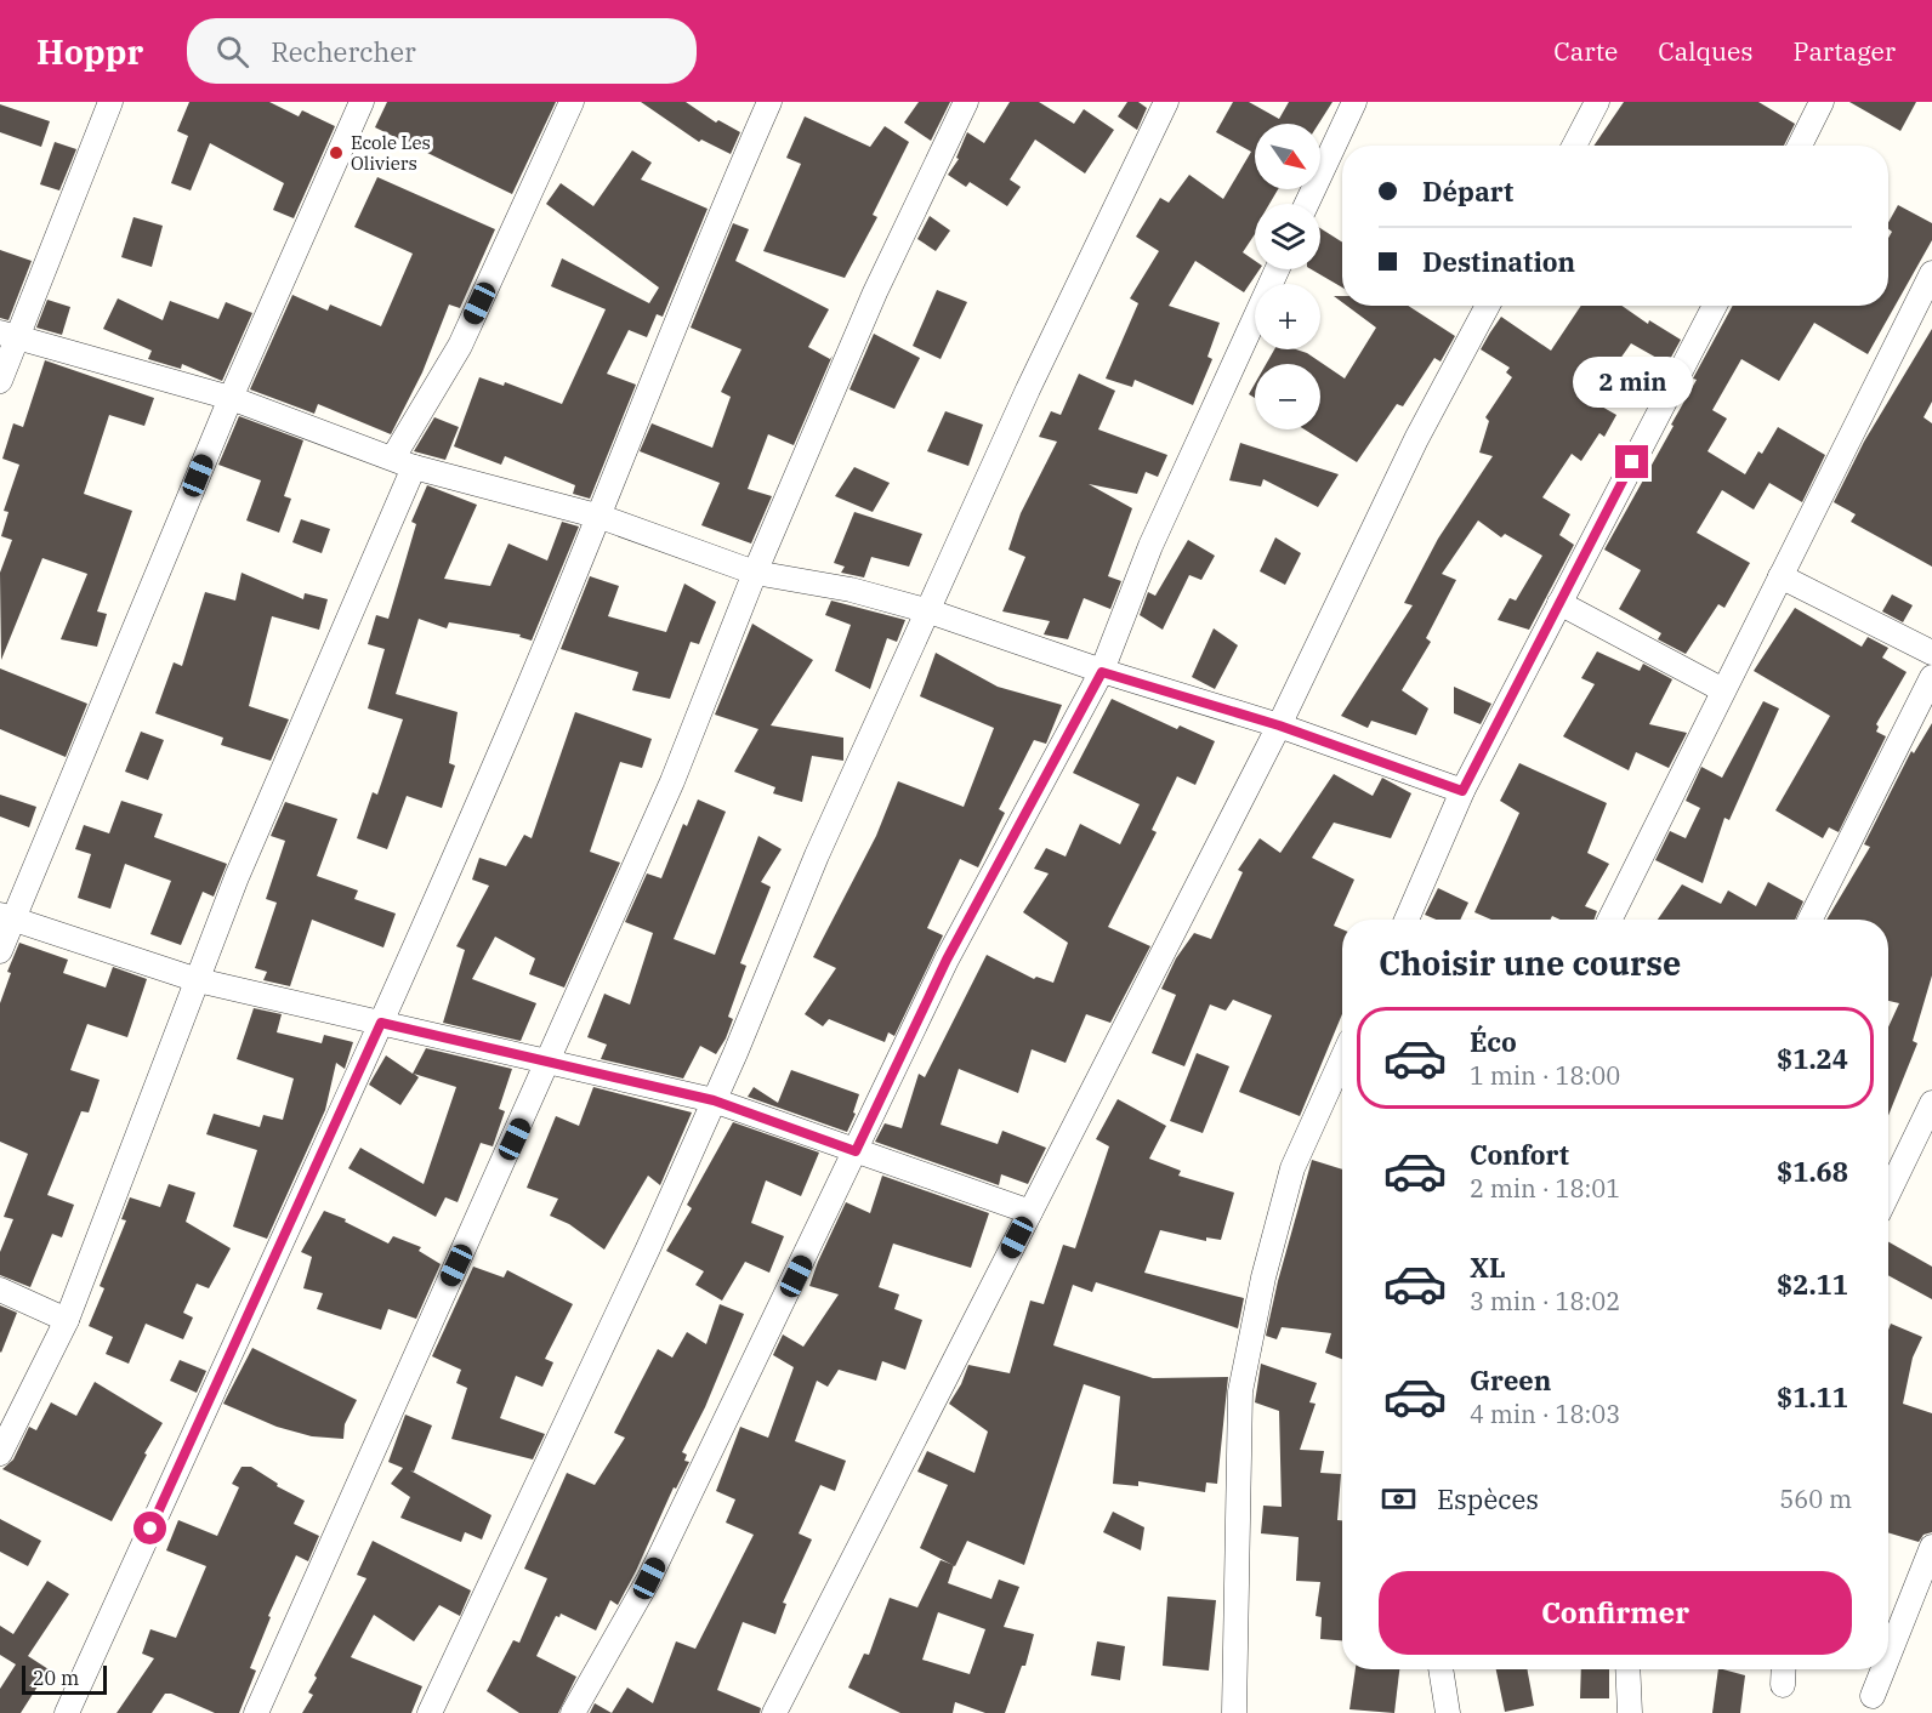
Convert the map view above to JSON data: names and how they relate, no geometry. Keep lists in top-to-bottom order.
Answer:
{
  "places": ["Ecole Les Oliviers"],
  "scale_bar": "20 m",
  "north": "bottom right",
  "page": {
    "header": "Hoppr",
    "search": "Rechercher",
    "nav": ["Carte", "Calques", "Partager"],
    "map_buttons": ["+", "−"],
    "banner": ["Départ", "Destination"],
    "bubble": "2 min",
    "heading": "Choisir une course",
    "list": [
      {
        "name": "Éco",
        "note": "1 min · 18:00",
        "value": "$1.24"
      },
      {
        "name": "Confort",
        "note": "2 min · 18:01",
        "value": "$1.68"
      },
      {
        "name": "XL",
        "note": "3 min · 18:02",
        "value": "$2.11"
      },
      {
        "name": "Green",
        "note": "4 min · 18:03",
        "value": "$1.11"
      }
    ],
    "pay": ["Espèces", "560 m"],
    "buttons": "Confirmer",
    "scale": "20 m"
  }
}
